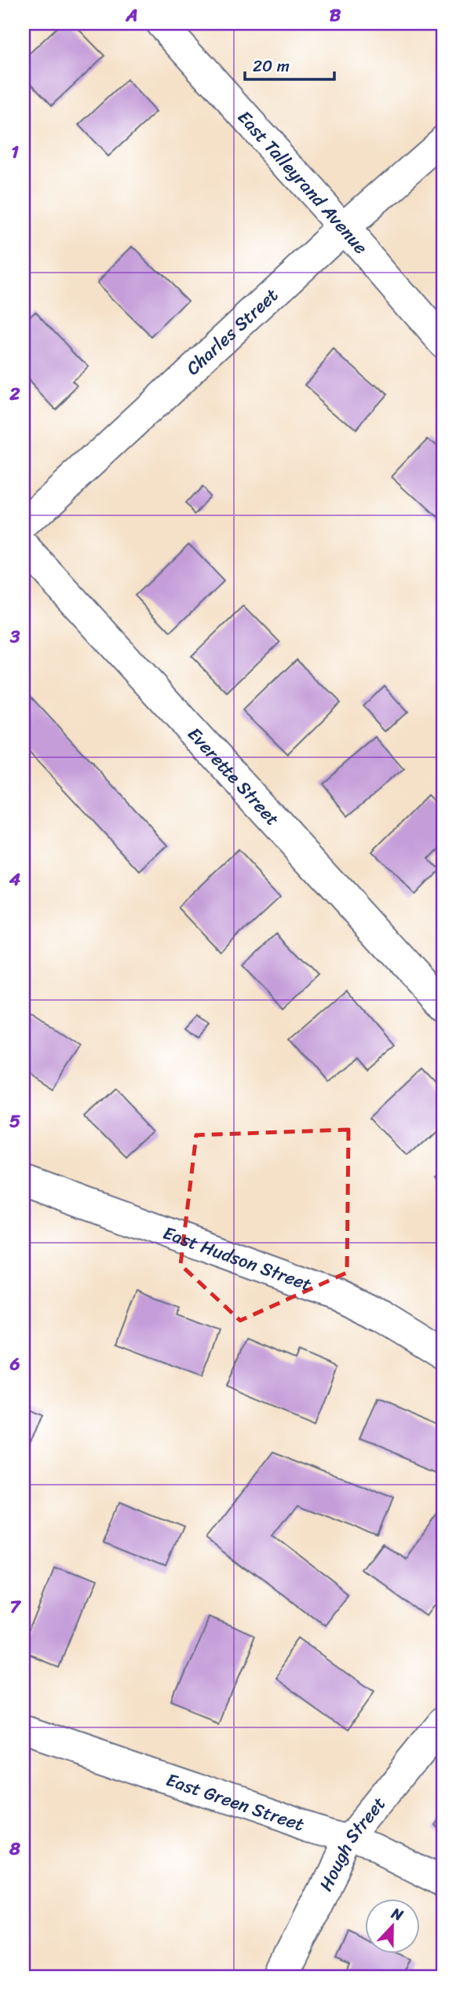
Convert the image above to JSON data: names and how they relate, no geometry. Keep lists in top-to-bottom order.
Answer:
{
  "streets": {
    "street": [
      "East Talleyrand Avenue",
      "Charles Street",
      "Everette Street",
      "East Hudson Street",
      "East Green Street",
      "Hough Street"
    ]
  },
  "crossings": [
    ["East Talleyrand Avenue", "Charles Street"],
    ["East Green Street", "Hough Street"]
  ],
  "scale_bar": "20 m",
  "north": "top",
  "grid": {
    "columns": ["A", "B"],
    "rows": [
      "1",
      "2",
      "3",
      "4",
      "5",
      "6",
      "7",
      "8"
    ]
  }
}
